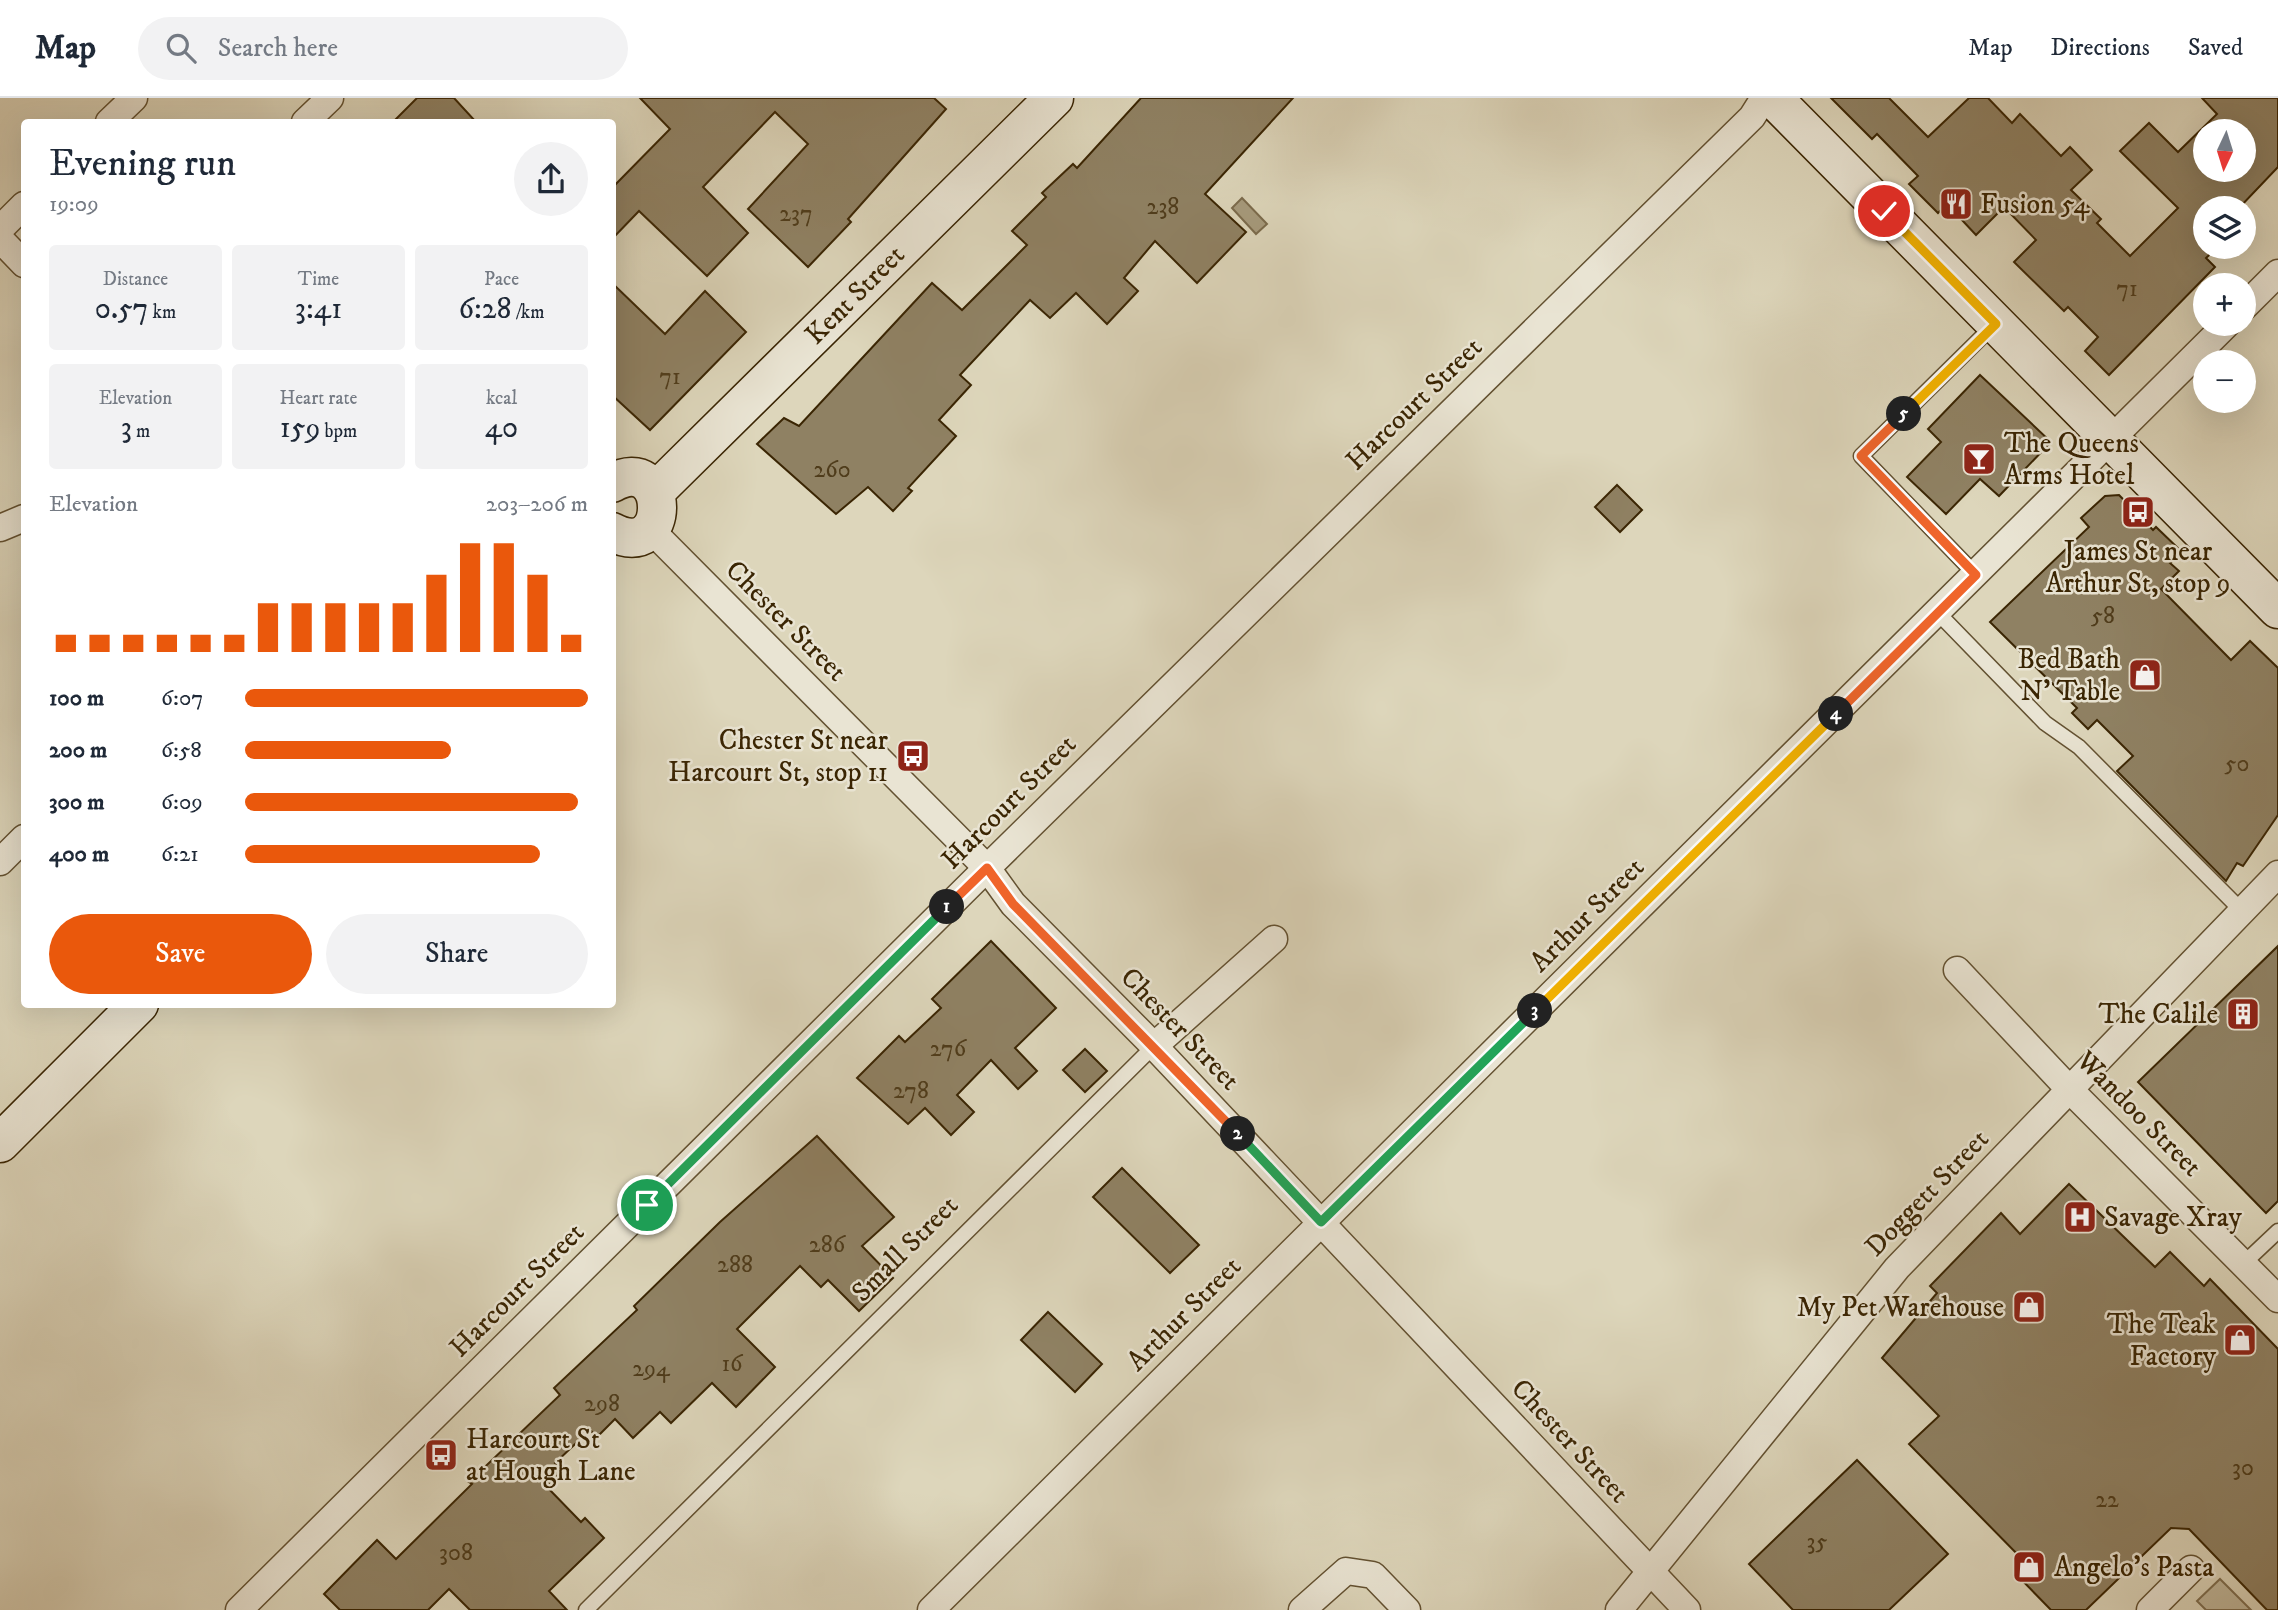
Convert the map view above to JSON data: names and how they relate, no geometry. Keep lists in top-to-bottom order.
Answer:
{
  "streets": {
    "street": [
      "Kent Street",
      "Harcourt Street",
      "Chester Street",
      "Arthur Street",
      "Wandoo Street",
      "Doggett Street",
      "Small Street"
    ]
  },
  "crossings": [
    ["Harcourt Street", "Chester Street"],
    ["Chester Street", "Arthur Street"],
    ["Chester Street", "Doggett Street"],
    ["Chester Street", "Small Street"],
    ["Wandoo Street", "Doggett Street"]
  ],
  "places": {
    "restaurant": ["Fusion 54"],
    "bar": ["The Queens Arms Hotel"],
    "bus stop": ["James St near Arthur St, stop 9", "Chester St near Harcourt St, stop 11", "Harcourt St at Hough Lane"],
    "shop": [
      "Bed Bath N' Table",
      "My Pet Warehouse",
      "The Teak Factory",
      "Angelo's Pasta"
    ],
    "building": ["The Calile"],
    "hospital": ["Savage Xray"]
  },
  "house_numbers": [
    "238",
    "237",
    "71",
    "71",
    "260",
    "58",
    "50",
    "276",
    "278",
    "286",
    "288",
    "16",
    "294",
    "298",
    "30",
    "22",
    "35",
    "308"
  ],
  "north": "bottom",
  "page": {
    "header": "Map",
    "search": "Search here",
    "nav": ["Map", "Directions", "Saved"],
    "map_buttons": ["+", "−"],
    "heading": ["Evening run", "19:09"],
    "stats": [
      ["Distance", "0.57 km"],
      ["Time", "3:41"],
      ["Pace", "6:28 /km"],
      ["Elevation", "3 m"],
      ["Heart rate", "159 bpm"],
      ["kcal", "40"]
    ],
    "pins": [
      "5",
      "4",
      "1",
      "3",
      "2"
    ],
    "chart": ["Elevation", "203–206 m"],
    "list": [
      {
        "name": "100 m",
        "note": "6:07"
      },
      {
        "name": "200 m",
        "note": "6:58"
      },
      {
        "name": "300 m",
        "note": "6:09"
      },
      {
        "name": "400 m",
        "note": "6:21"
      }
    ],
    "buttons": ["Save", "Share"]
  }
}
